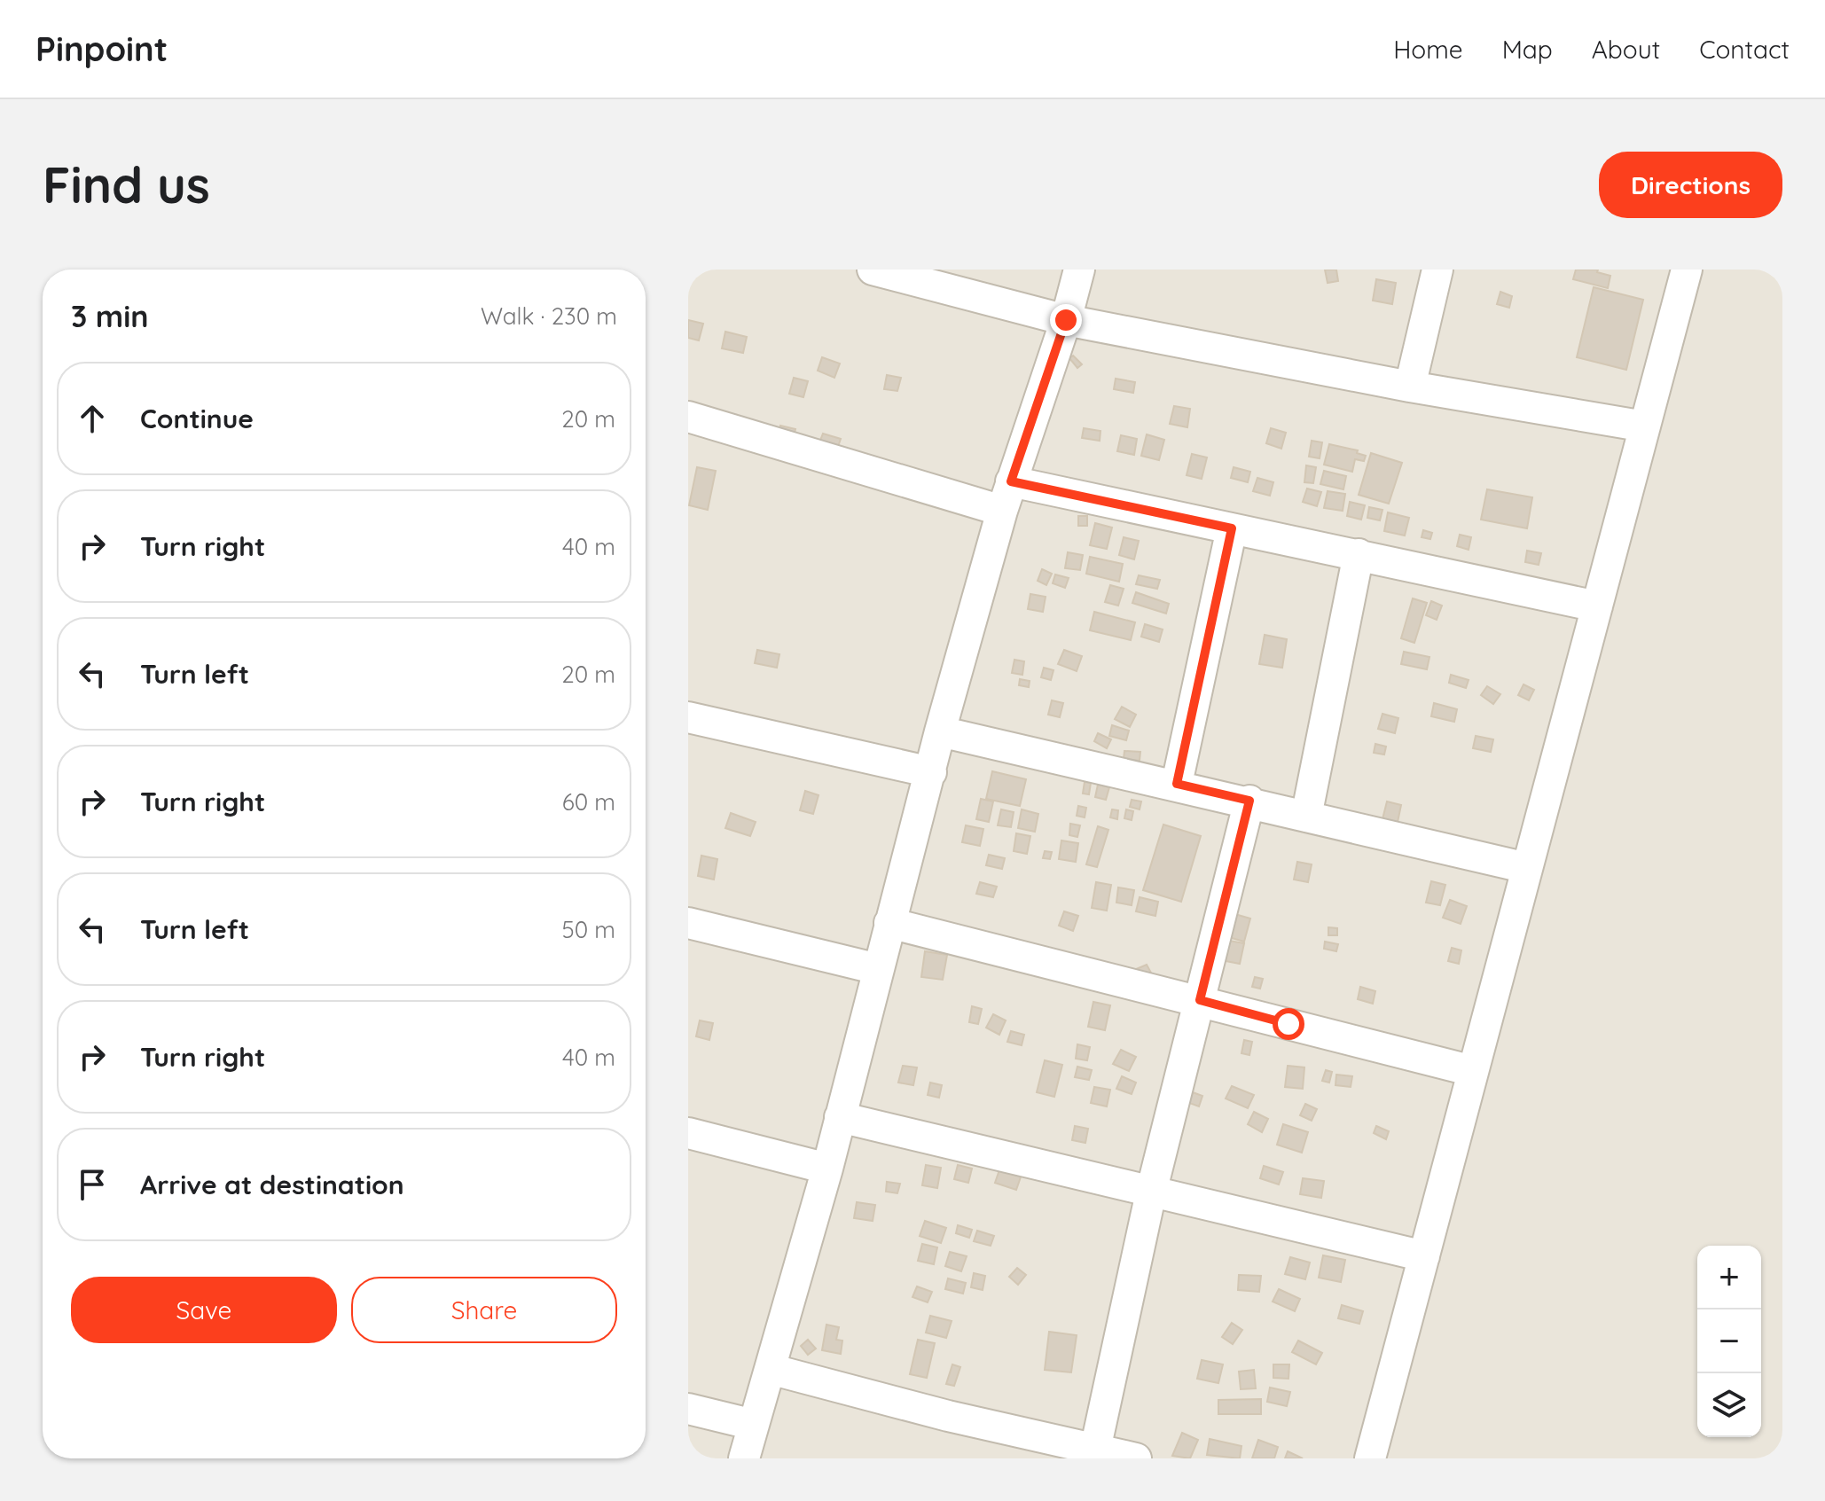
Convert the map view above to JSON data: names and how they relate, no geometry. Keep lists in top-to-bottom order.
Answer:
{
  "page": {
    "header": "Pinpoint",
    "nav": [
      "Home",
      "Map",
      "About",
      "Contact"
    ],
    "buttons": [
      "Directions",
      ["Save", "Share"]
    ],
    "title": "Find us",
    "heading": ["3 min", "Walk · 230 m"],
    "list": [
      ["Continue", "20 m"],
      ["Turn right", "40 m"],
      ["Turn left", "20 m"],
      ["Turn right", "60 m"],
      ["Turn left", "50 m"],
      ["Turn right", "40 m"],
      "Arrive at destination"
    ],
    "map_buttons": ["+", "−"]
  }
}
